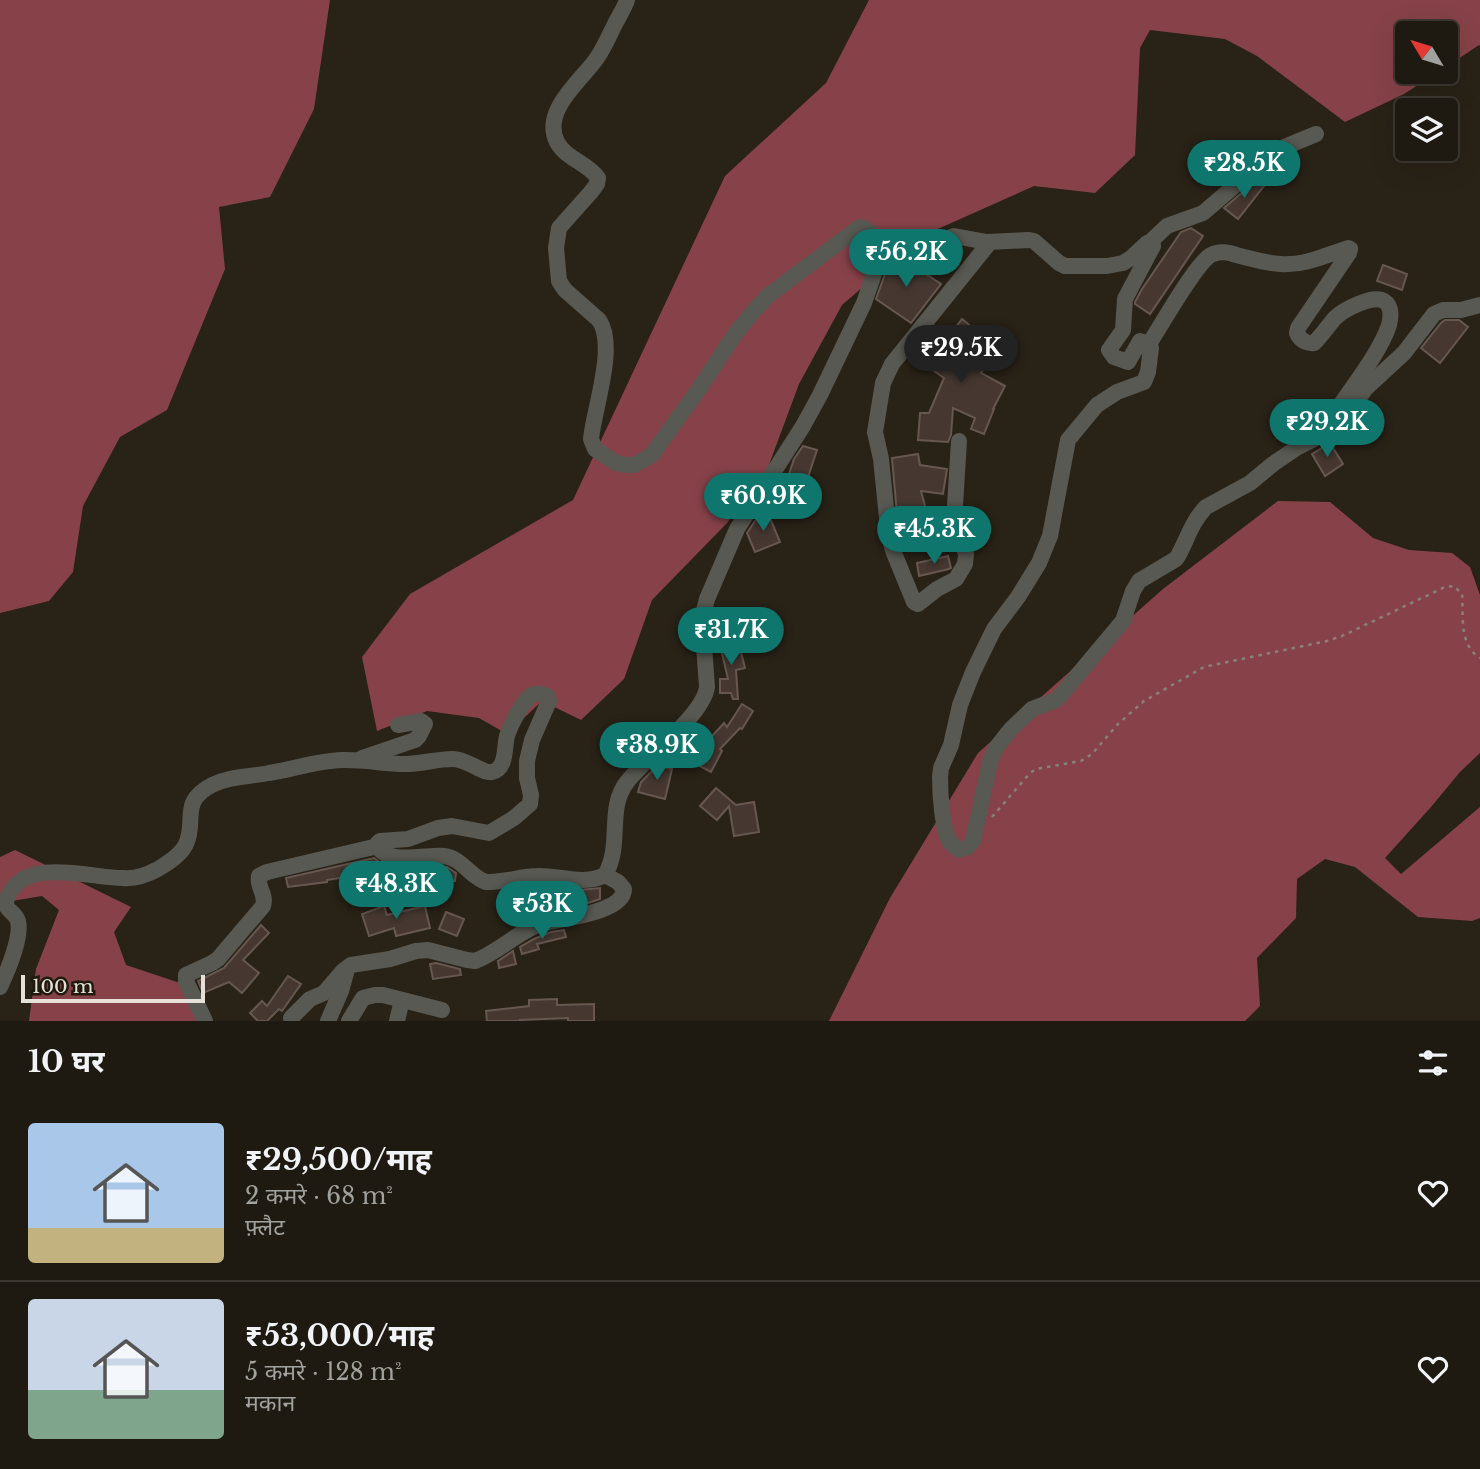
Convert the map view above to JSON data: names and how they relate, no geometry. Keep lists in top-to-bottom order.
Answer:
{
  "scale_bar": "100 m",
  "north": "top left",
  "page": {
    "price": [
      "₹28.5K",
      "₹56.2K",
      "₹29.5K",
      "₹29.2K",
      "₹60.9K",
      "₹45.3K",
      "₹31.7K",
      "₹38.9K",
      "₹48.3K",
      "₹53K"
    ],
    "scale": "100 m",
    "heading": "10 घर",
    "list": [
      {
        "name": "₹29,500/माह",
        "note": "2 कमरे · 68 m² · फ़्लैट"
      },
      {
        "name": "₹53,000/माह",
        "note": "5 कमरे · 128 m² · मकान"
      }
    ]
  }
}
